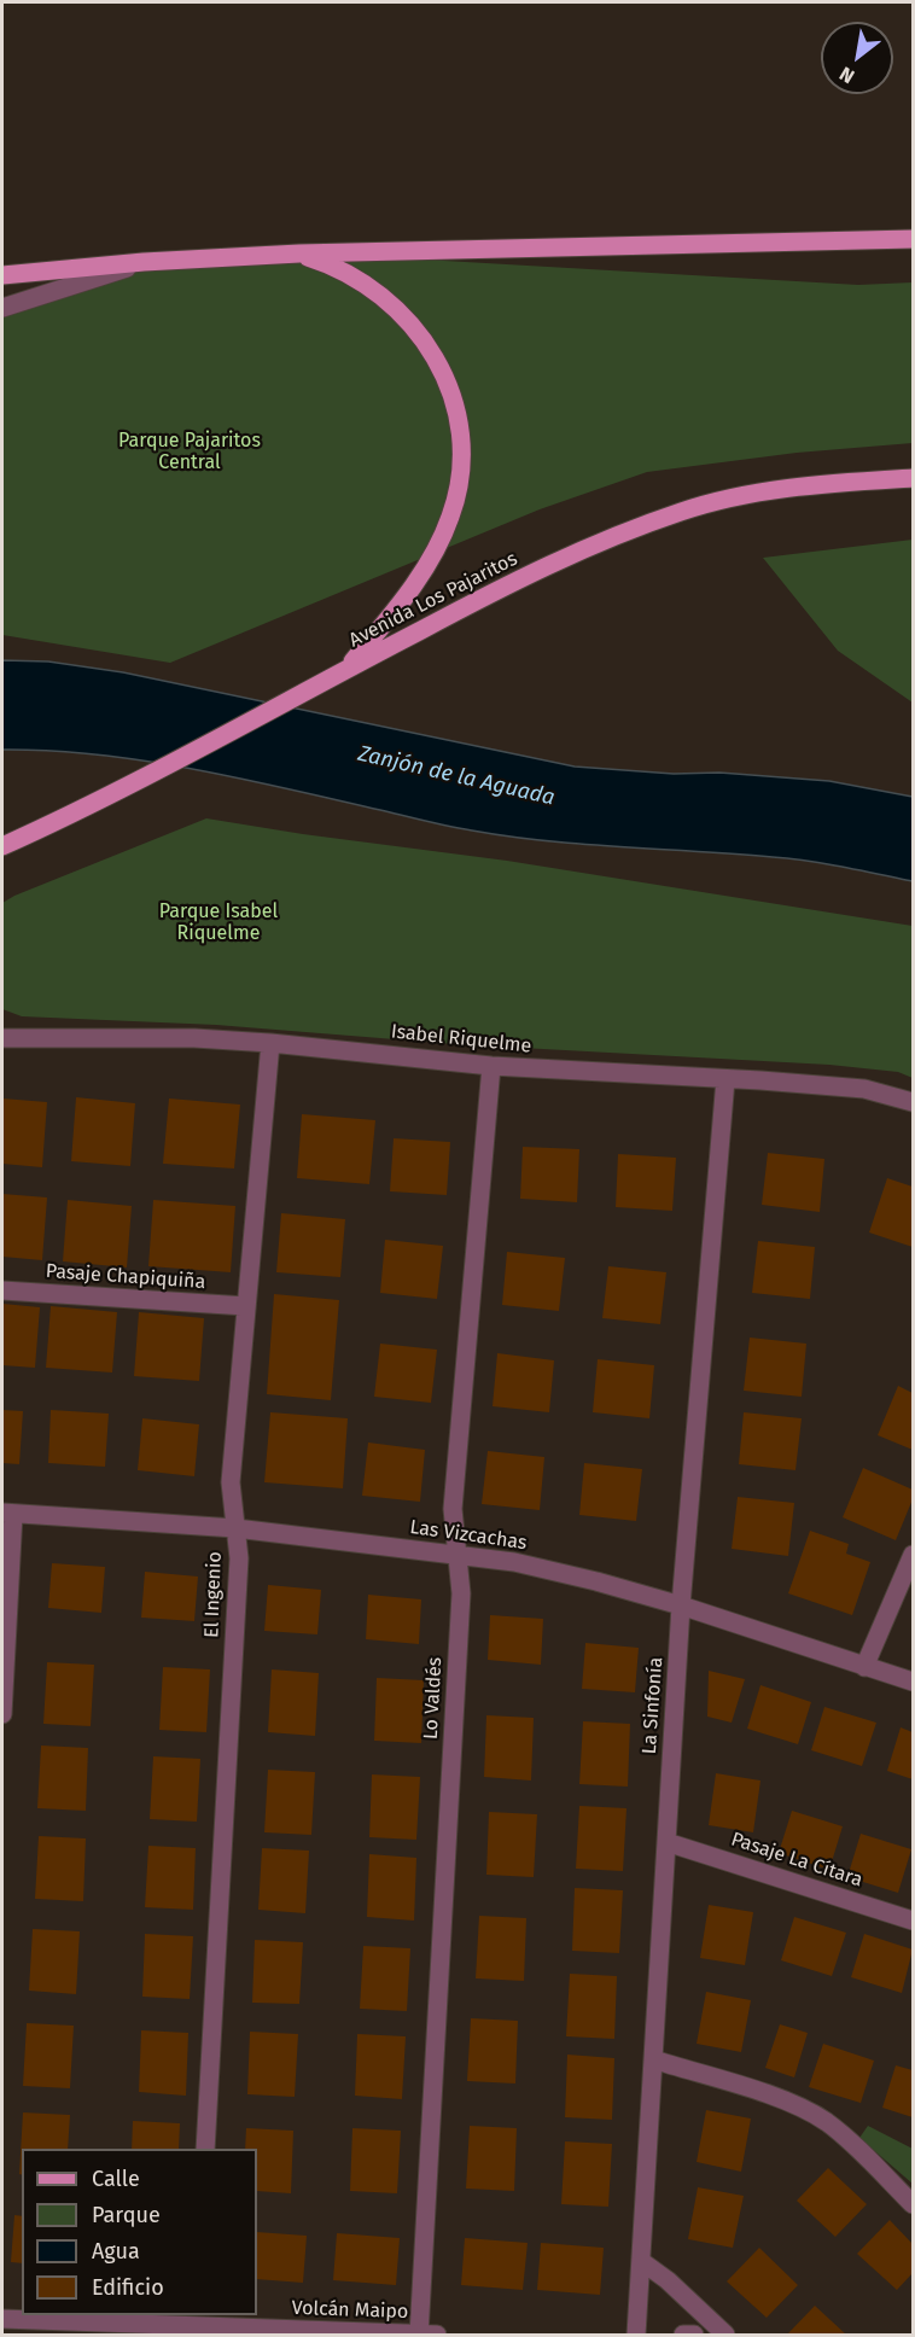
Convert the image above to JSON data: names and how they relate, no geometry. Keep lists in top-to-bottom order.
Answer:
{
  "streets": {
    "main road": ["Avenida Los Pajaritos"],
    "street": [
      "Isabel Riquelme",
      "Pasaje Chapiquiña",
      "Las Vizcachas",
      "El Ingenio",
      "Lo Valdés",
      "La Sinfonía",
      "Pasaje La Cítara",
      "Volcán Maipo"
    ]
  },
  "crossings": [
    ["Isabel Riquelme", "El Ingenio"],
    ["Isabel Riquelme", "Lo Valdés"],
    ["Isabel Riquelme", "La Sinfonía"],
    ["Pasaje Chapiquiña", "El Ingenio"],
    ["Las Vizcachas", "El Ingenio"],
    ["Las Vizcachas", "Lo Valdés"],
    ["Las Vizcachas", "La Sinfonía"],
    ["Lo Valdés", "Volcán Maipo"],
    ["La Sinfonía", "Pasaje La Cítara"]
  ],
  "water": ["Zanjón de la Aguada"],
  "parks": ["Parque Pajaritos Central", "Parque Isabel Riquelme"],
  "legend": [
    "Calle",
    "Parque",
    "Agua",
    "Edificio"
  ],
  "north": "bottom left"
}
